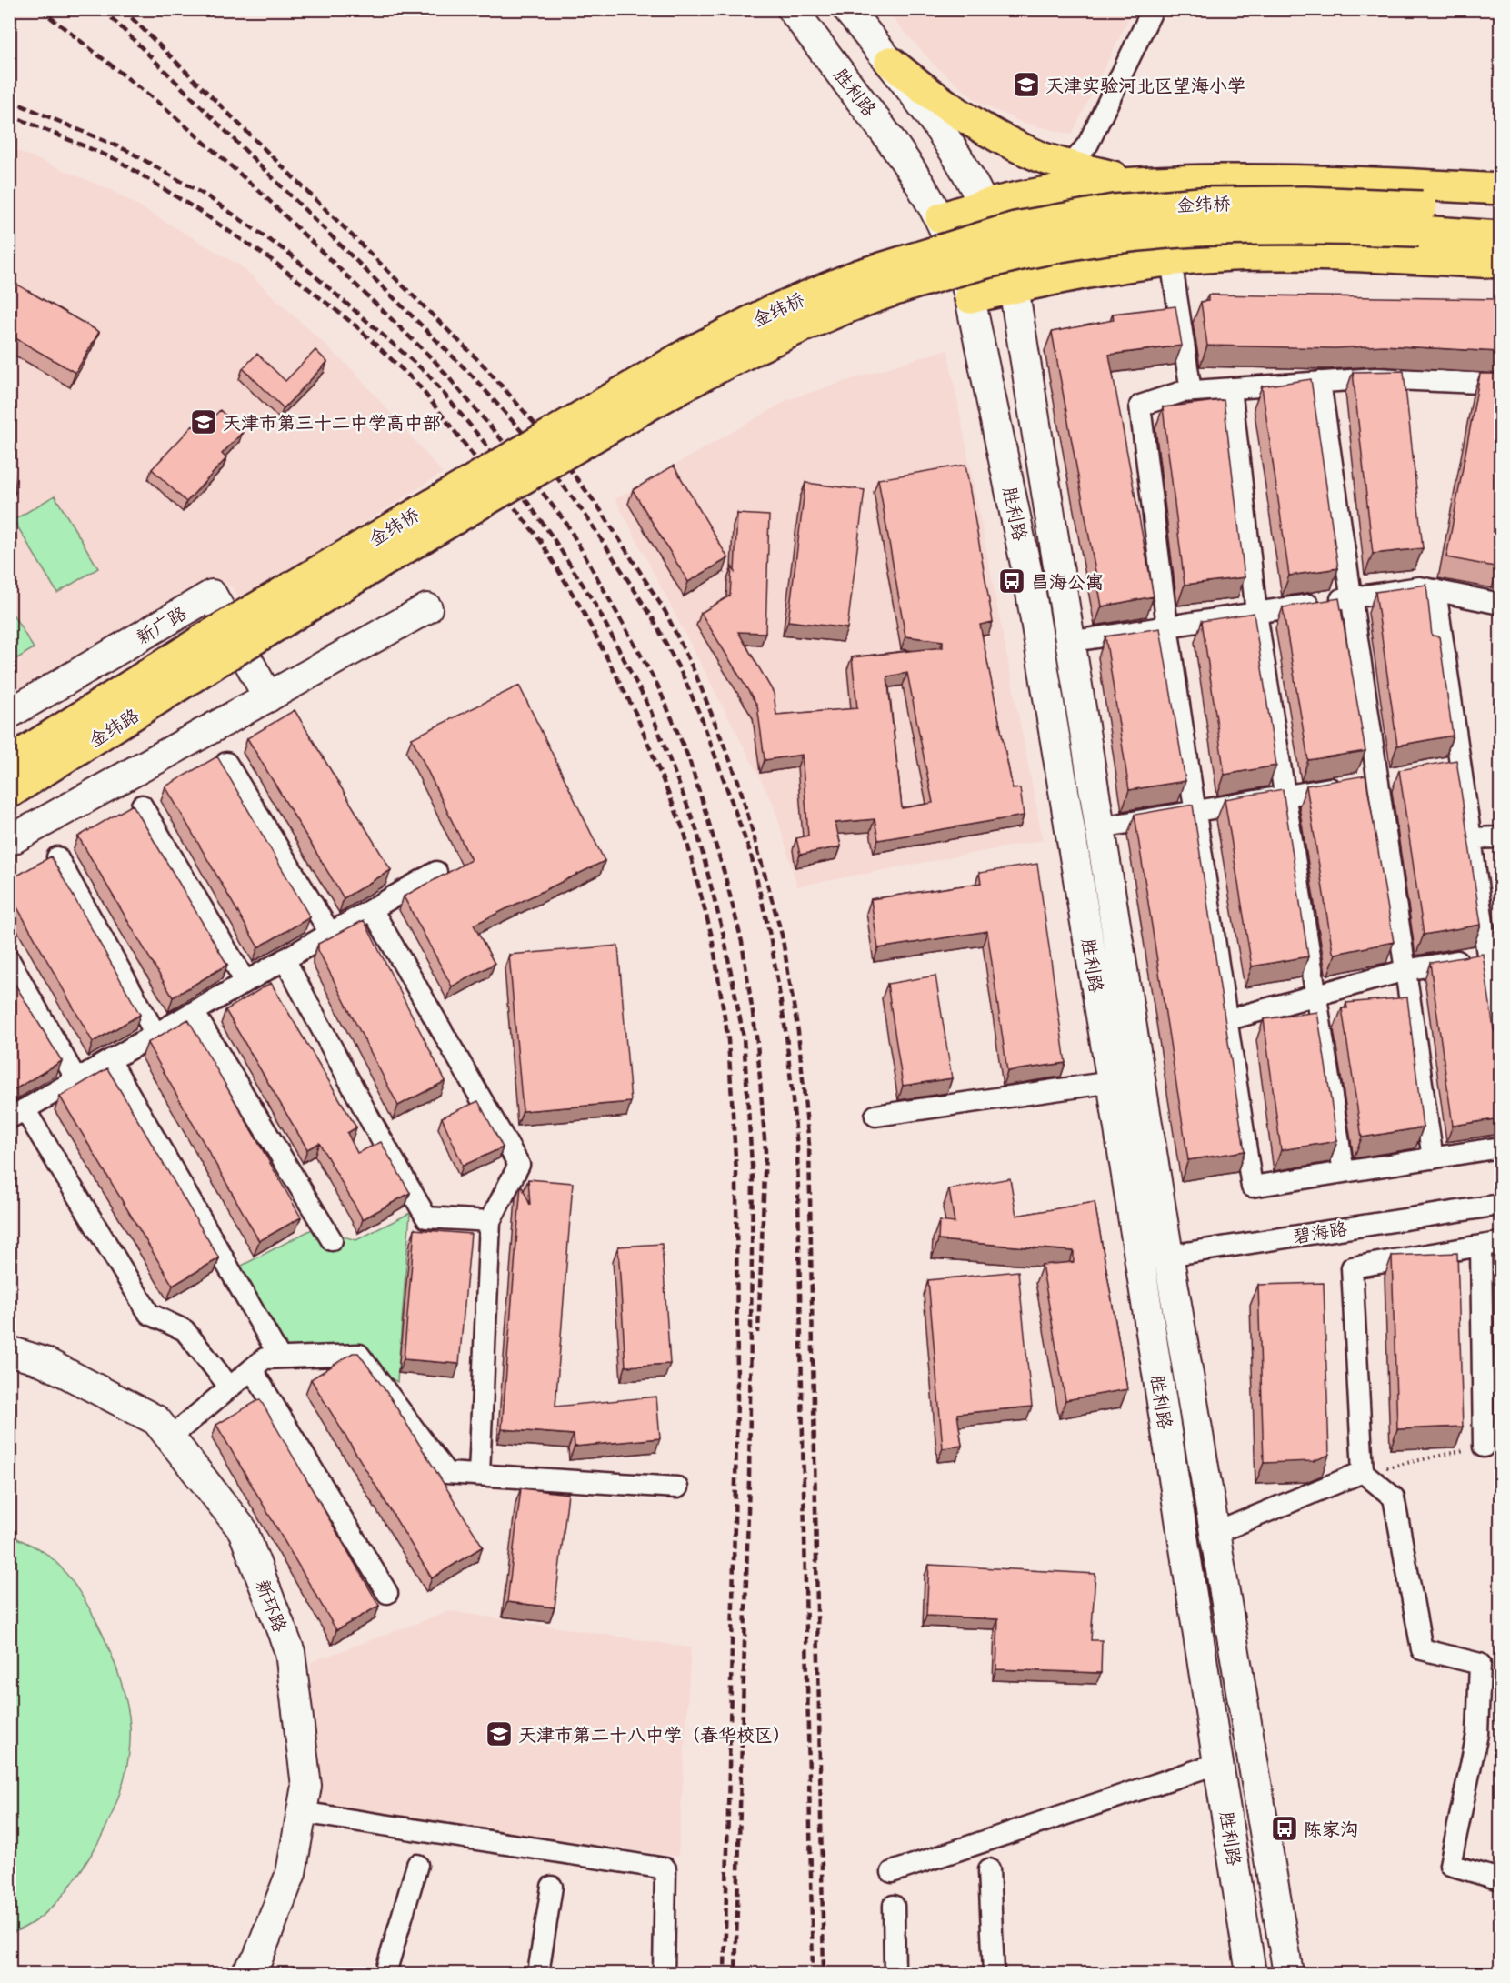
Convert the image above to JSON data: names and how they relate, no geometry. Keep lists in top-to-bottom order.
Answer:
{
  "streets": {
    "main road": [
      "胜利路",
      "金纬桥",
      "新广路",
      "金纬路",
      "新环路"
    ],
    "street": ["碧海路"]
  },
  "crossings": [
    ["胜利路", "碧海路"],
    ["金纬桥", "金纬路"]
  ],
  "places": {
    "school or university": ["天津实验河北区望海小学", "天津市第三十二中学高中部", "天津市第二十八中学（春华校区）"],
    "bus stop": ["昌海公寓", "陈家沟"]
  }
}
